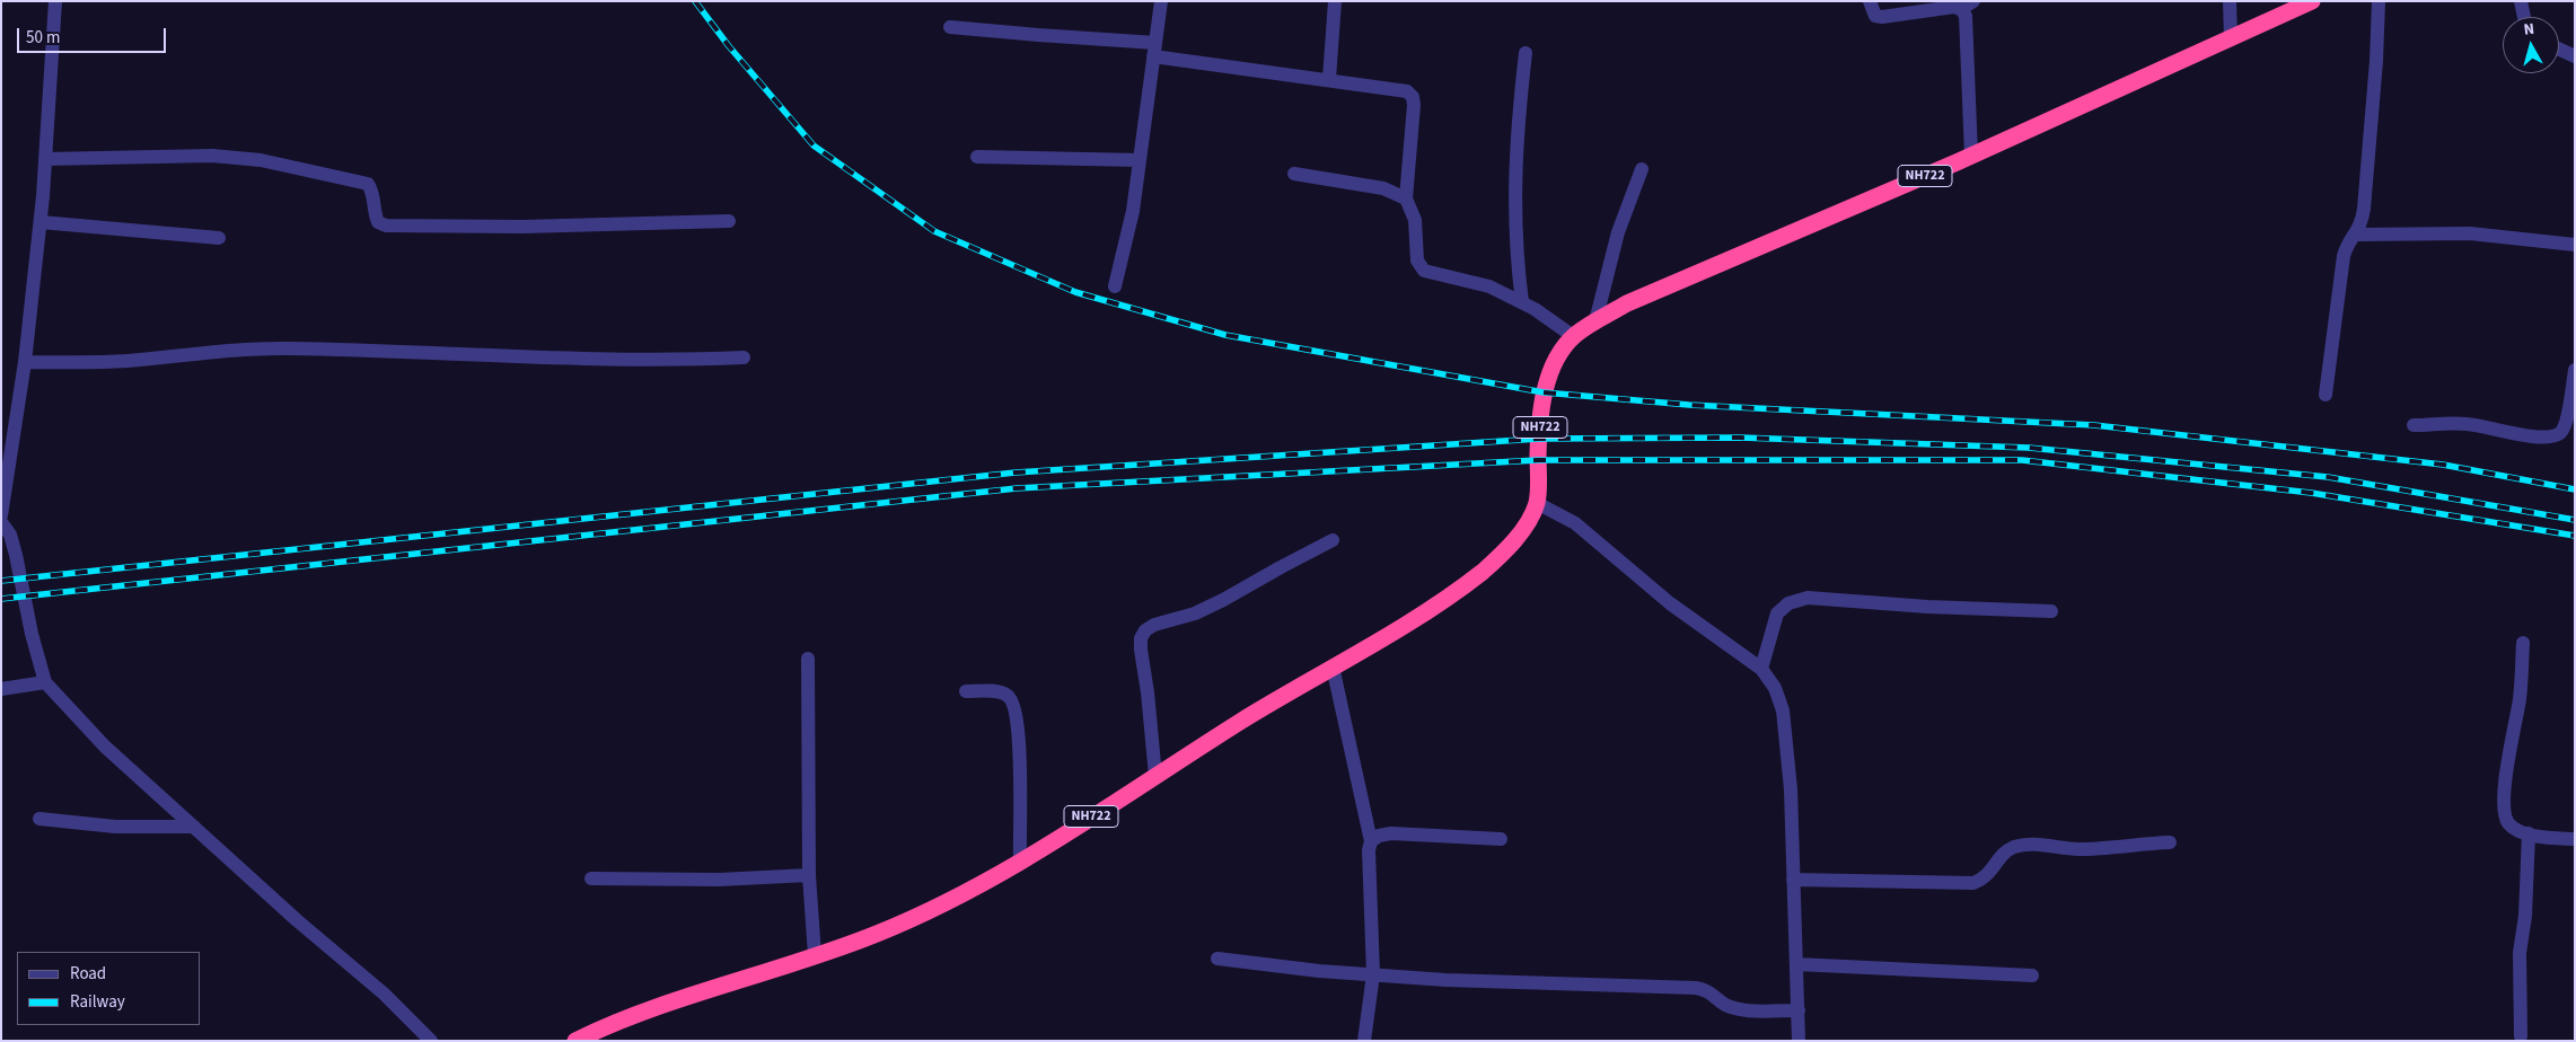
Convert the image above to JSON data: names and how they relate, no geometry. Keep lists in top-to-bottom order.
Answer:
{
  "streets": {
    "highway": ["NH722"]
  },
  "legend": ["Road", "Railway"],
  "scale_bar": "50 m",
  "north": "top"
}
